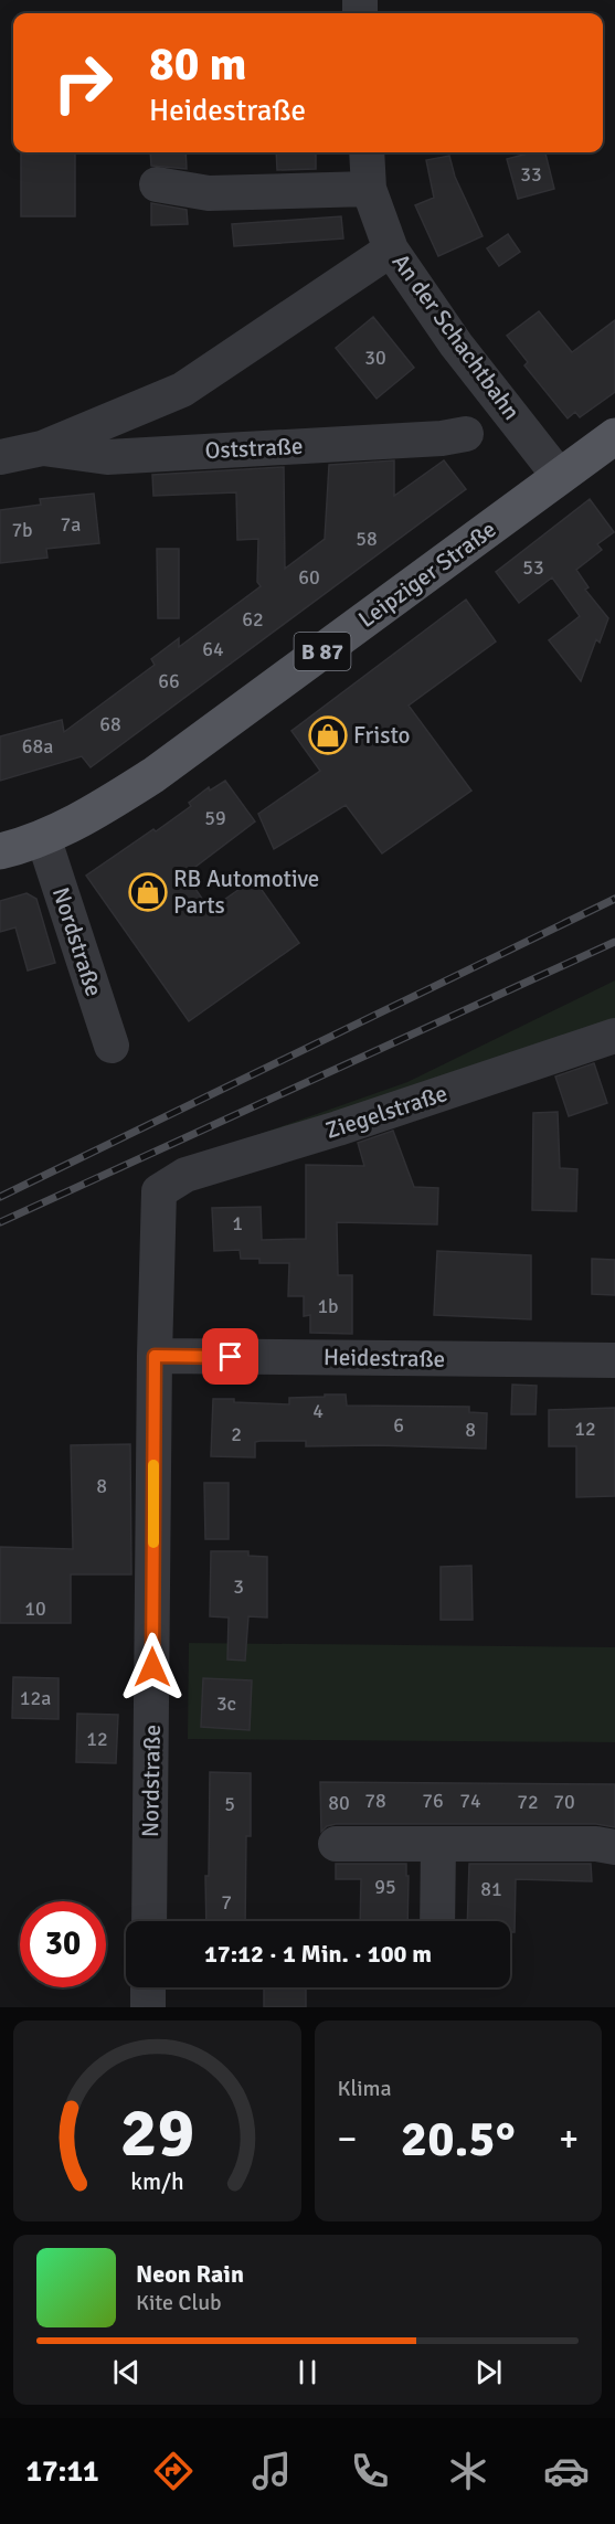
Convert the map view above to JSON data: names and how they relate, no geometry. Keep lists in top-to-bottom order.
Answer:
{
  "streets": {
    "main road": ["Leipziger Straße", "B 87"],
    "street": [
      "An der Schachtbahn",
      "Oststraße",
      "Nordstraße",
      "Ziegelstraße",
      "Heidestraße"
    ]
  },
  "crossings": [
    ["An der Schachtbahn", "Oststraße"],
    ["An der Schachtbahn", "Leipziger Straße"],
    ["Leipziger Straße", "Nordstraße"],
    ["Nordstraße", "Ziegelstraße"],
    ["Nordstraße", "Heidestraße"]
  ],
  "places": {
    "shop": ["Fristo", "RB Automotive Parts"]
  },
  "house_numbers": [
    "33",
    "30",
    "7a",
    "7b",
    "58",
    "53",
    "60",
    "62",
    "64",
    "66",
    "68",
    "68a",
    "59",
    "1",
    "1b",
    "4",
    "6",
    "12",
    "8",
    "2",
    "8",
    "3",
    "10",
    "12a",
    "3c",
    "12",
    "78",
    "76",
    "74",
    "72",
    "70",
    "80",
    "5",
    "95",
    "81",
    "7"
  ],
  "page": {
    "turn": ["80 m", "Heidestraße"],
    "limit": "30",
    "trip": "17:12 · 1 Min. · 100 m",
    "tile": "Klima",
    "heat": ["−", "20.5°", "+"],
    "song": ["Neon Rain", "Kite Club"],
    "tabs": "17:11",
    "gauge": ["29", "km/h"]
  }
}
